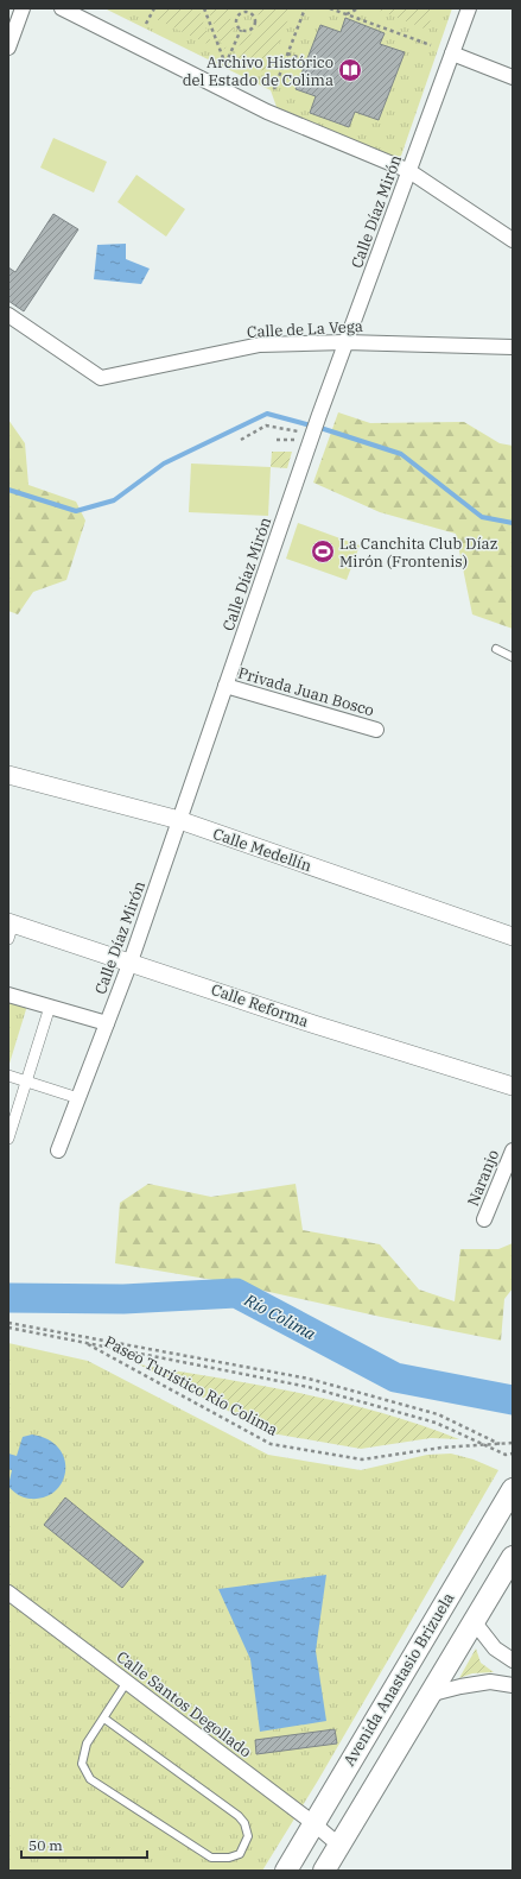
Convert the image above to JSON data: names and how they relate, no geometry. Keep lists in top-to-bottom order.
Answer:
{
  "streets": {
    "main road": ["Avenida Anastasio Brizuela"],
    "street": [
      "Calle Díaz Mirón",
      "Calle de La Vega",
      "Privada Juan Bosco",
      "Calle Medellín",
      "Calle Reforma",
      "Naranjo",
      "Calle Santos Degollado"
    ],
    "path": ["Paseo Turístico Río Colima"]
  },
  "crossings": [
    ["Calle Díaz Mirón", "Calle de La Vega"],
    ["Calle Díaz Mirón", "Privada Juan Bosco"],
    ["Calle Díaz Mirón", "Calle Medellín"],
    ["Calle Díaz Mirón", "Calle Reforma"],
    ["Avenida Anastasio Brizuela", "Calle Santos Degollado"]
  ],
  "water": ["Río Colima"],
  "places": {
    "library": ["Archivo Histórico del Estado de Colima"],
    "sports": ["La Canchita Club Díaz Mirón (Frontenis)"]
  },
  "scale_bar": "50 m"
}
